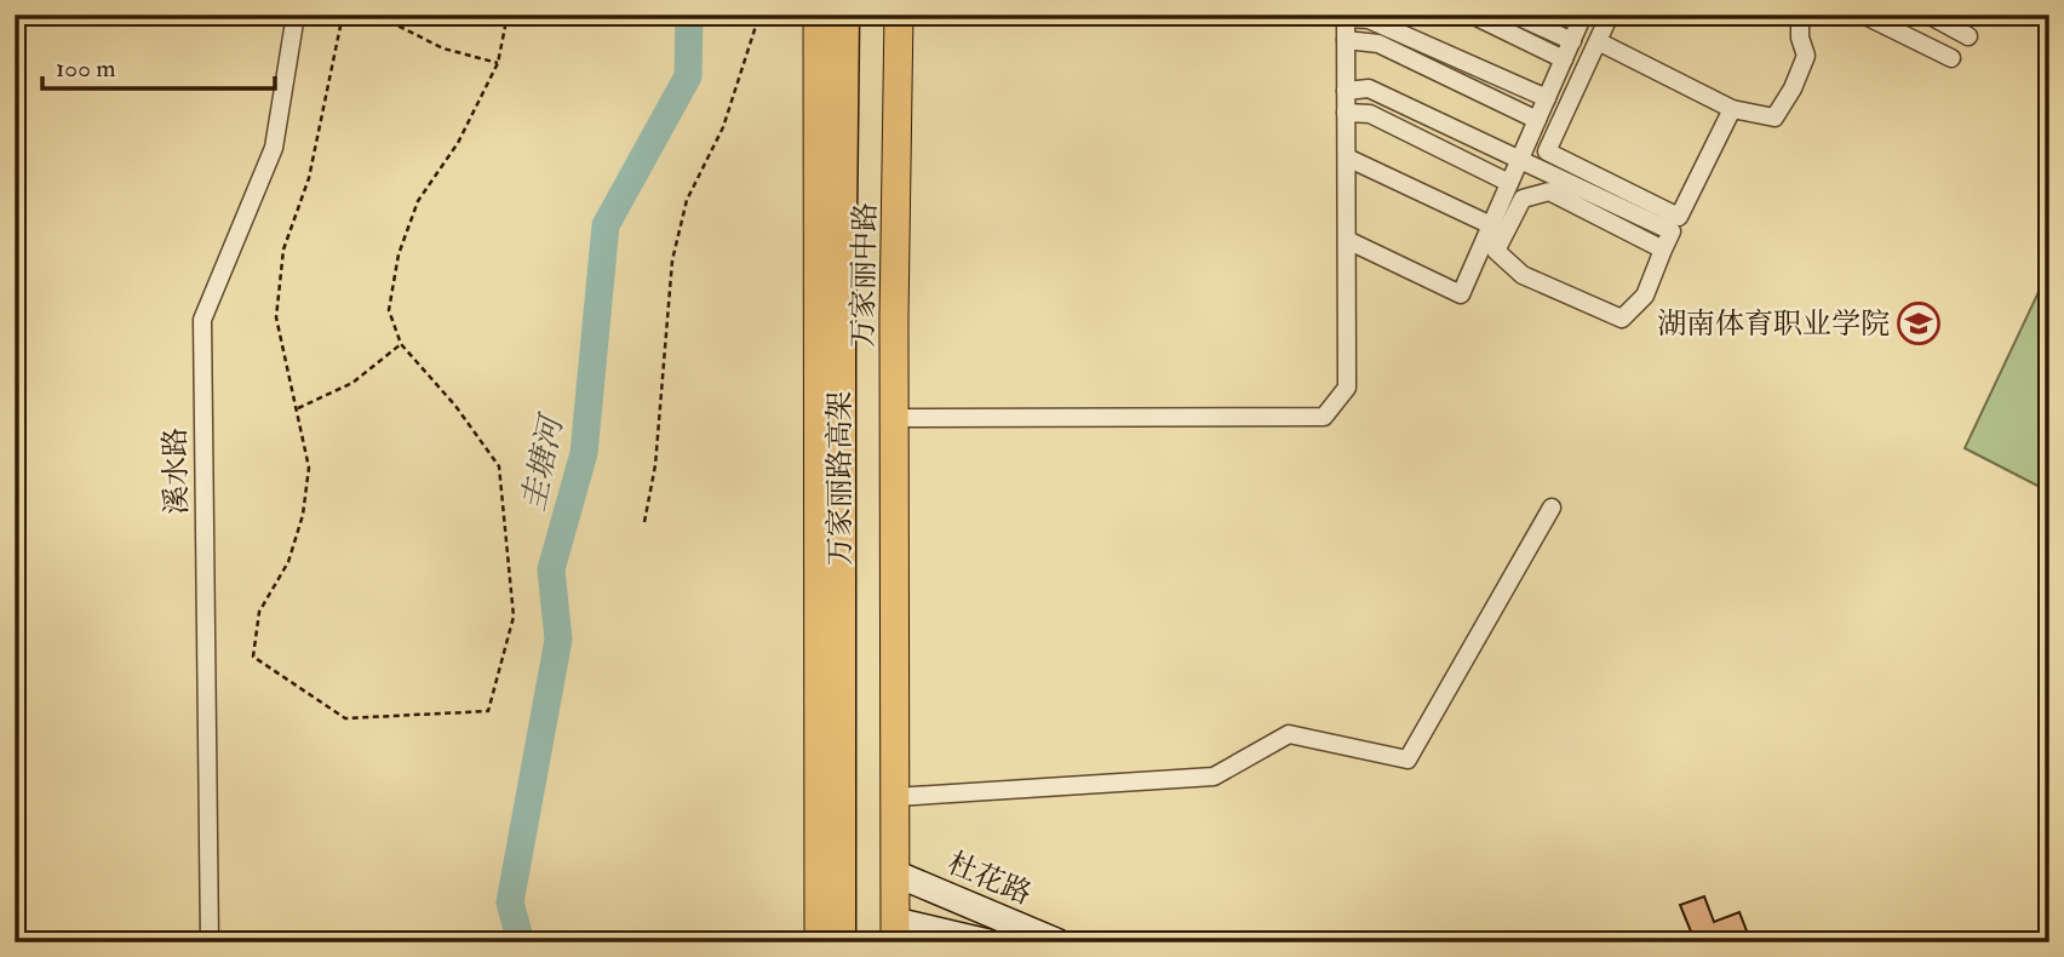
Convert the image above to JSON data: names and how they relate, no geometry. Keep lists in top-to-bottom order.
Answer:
{
  "streets": {
    "highway": ["万家丽路高架"],
    "main road": ["万家丽中路"],
    "street": ["溪水路", "杜花路"]
  },
  "crossings": [
    ["万家丽中路", "杜花路"]
  ],
  "water": ["圭塘河"],
  "places": {
    "school or university": ["湖南体育职业学院"]
  },
  "scale_bar": "100 m"
}
